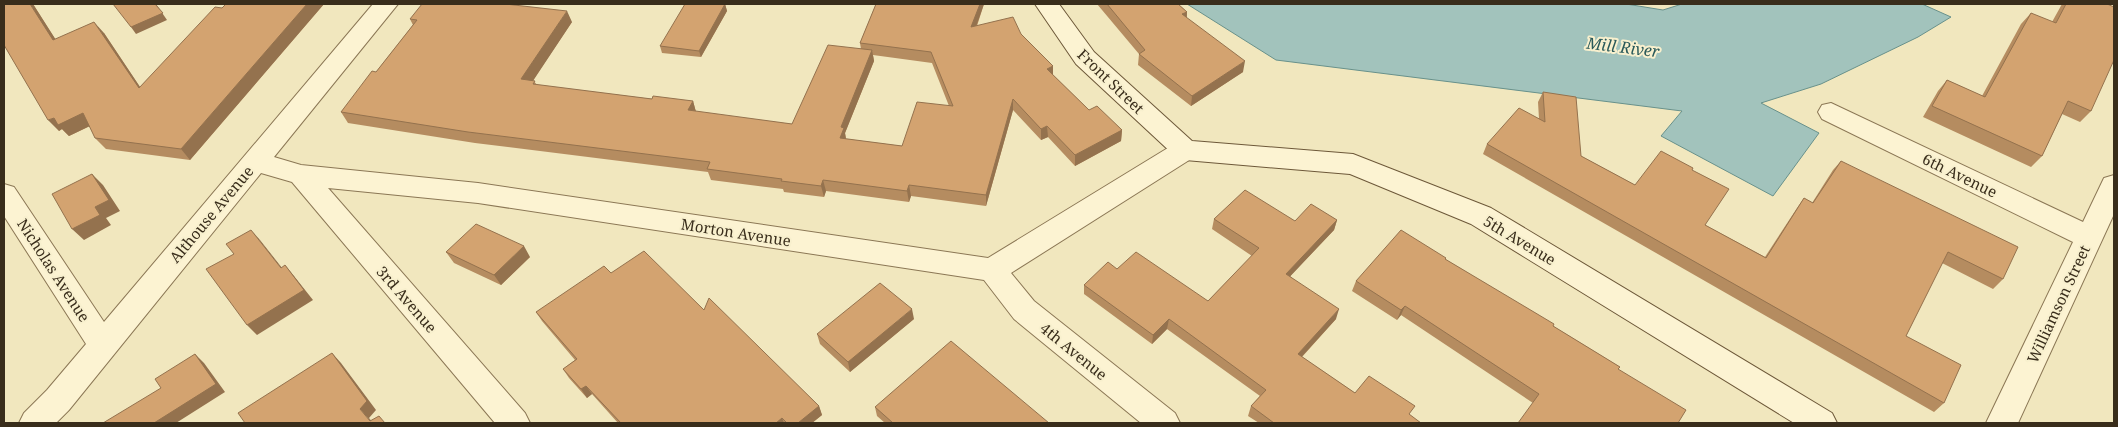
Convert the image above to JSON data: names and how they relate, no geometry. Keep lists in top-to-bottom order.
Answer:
{
  "streets": {
    "street": [
      "Front Street",
      "6th Avenue",
      "Althouse Avenue",
      "Morton Avenue",
      "5th Avenue",
      "Nicholas Avenue",
      "3rd Avenue",
      "Williamson Street",
      "4th Avenue"
    ]
  },
  "crossings": [
    ["Front Street", "5th Avenue"],
    ["6th Avenue", "Williamson Street"],
    ["Althouse Avenue", "Morton Avenue"],
    ["Althouse Avenue", "Nicholas Avenue"],
    ["Morton Avenue", "3rd Avenue"],
    ["Morton Avenue", "4th Avenue"]
  ],
  "water": ["Mill River"]
}
